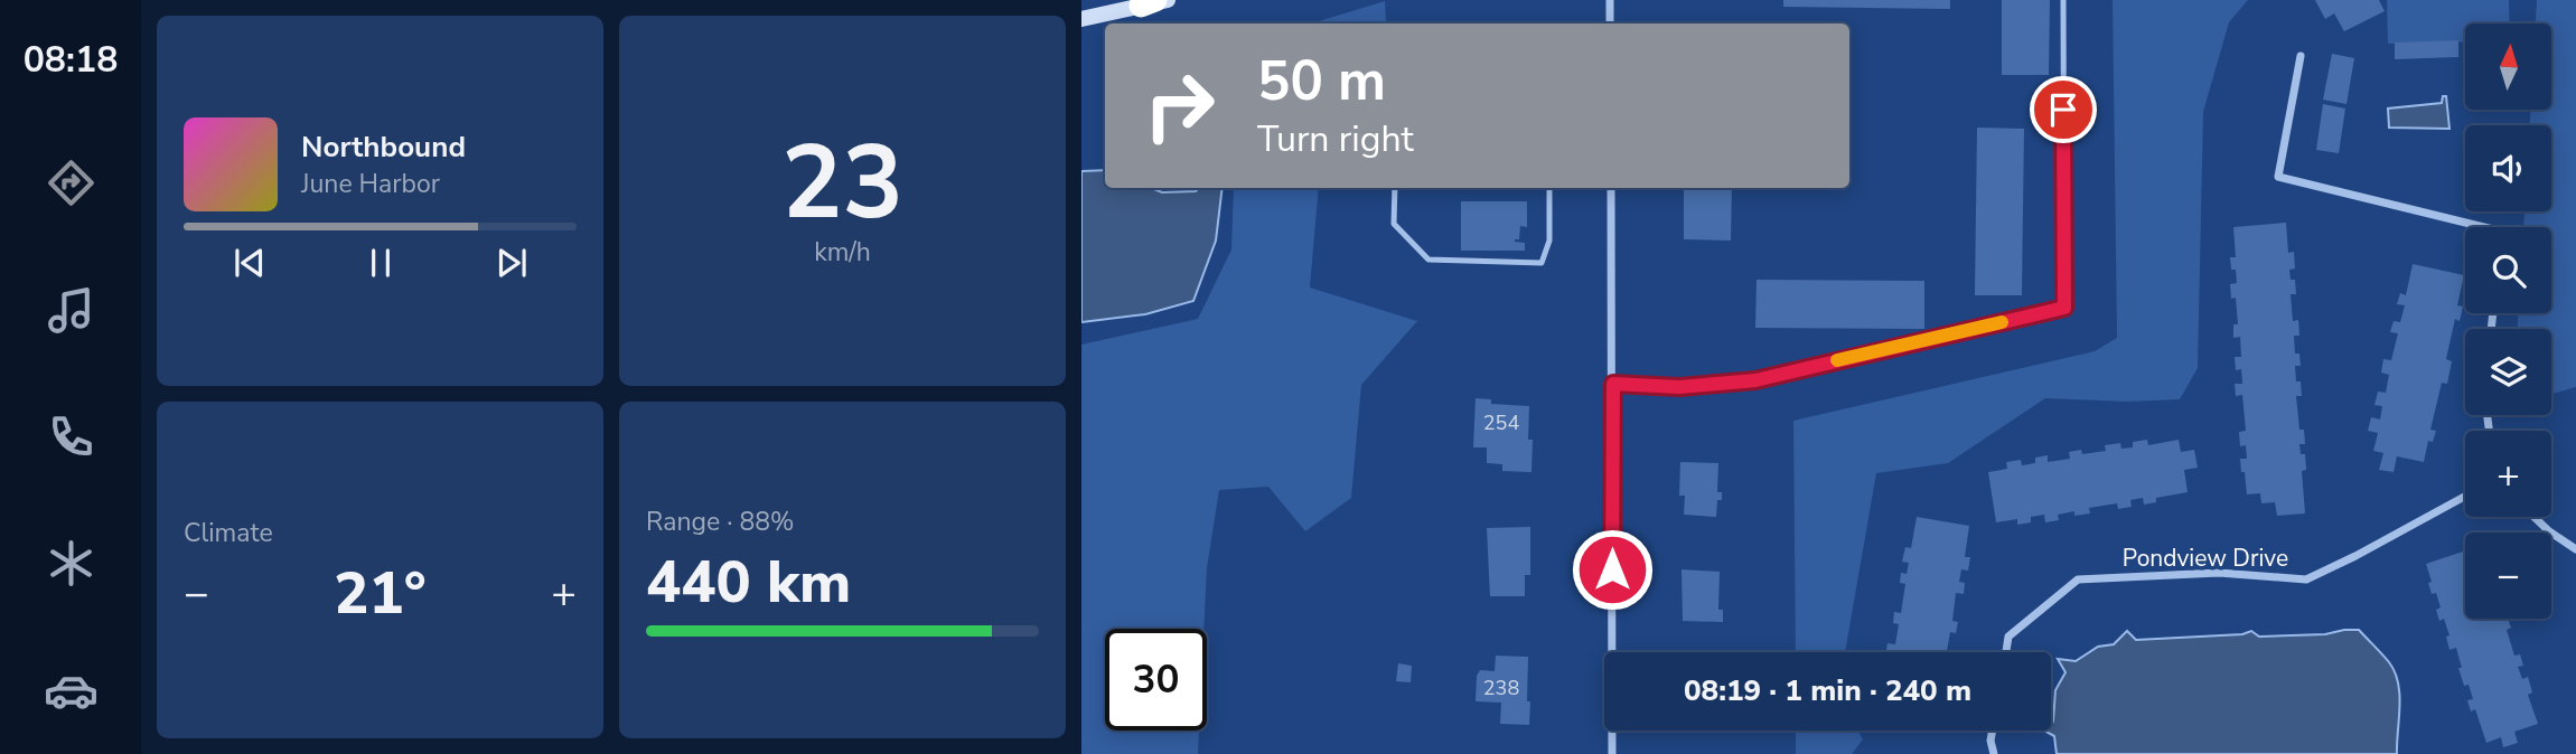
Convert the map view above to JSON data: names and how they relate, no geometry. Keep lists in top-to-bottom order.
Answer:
{
  "streets": {
    "street": ["Pondview Drive"]
  },
  "house_numbers": ["254", "238"],
  "north": "top",
  "page": {
    "tabs": "08:18",
    "tile": [
      ["23", "km/h"],
      "Climate",
      ["Range · 88%", "440 km"]
    ],
    "map_buttons": ["+", "−"],
    "turn": ["50 m", "Turn right"],
    "song": ["Northbound", "June Harbor"],
    "heat": ["−", "21°", "+"],
    "limit": "30",
    "trip": "08:19 · 1 min · 240 m"
  }
}
